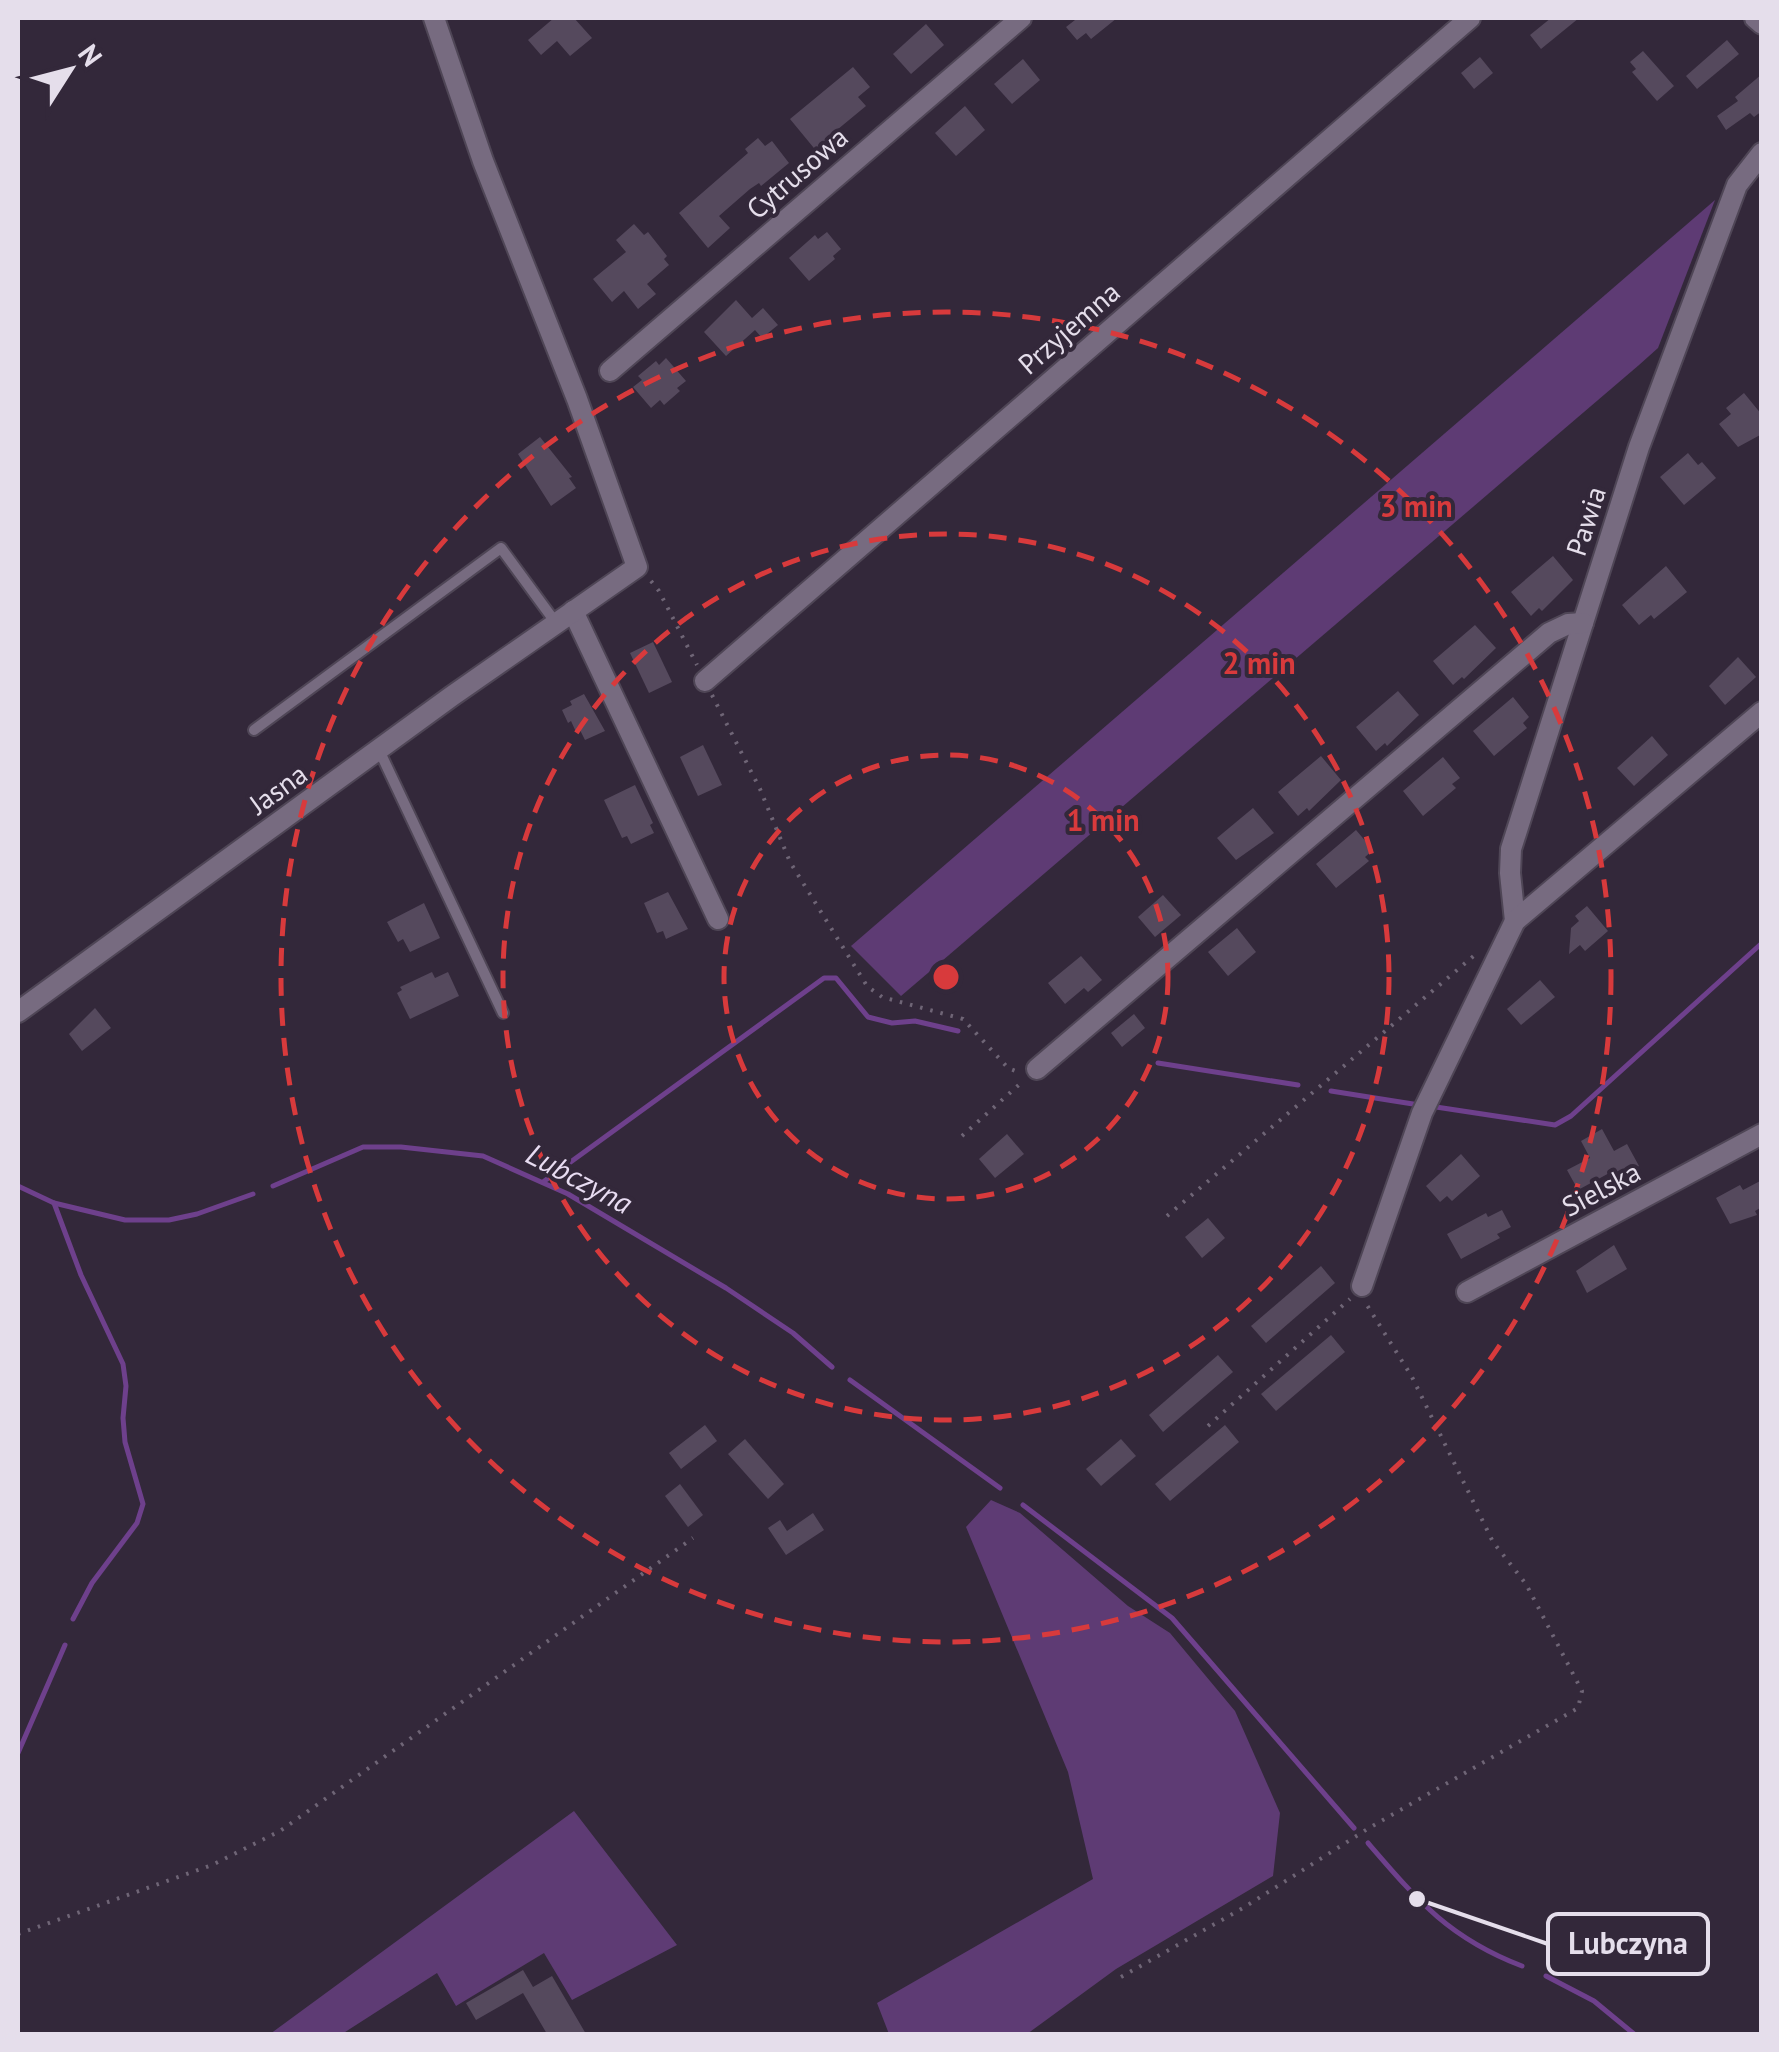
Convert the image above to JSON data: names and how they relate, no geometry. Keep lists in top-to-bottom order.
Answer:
{
  "streets": {
    "street": [
      "Cytrusowa",
      "Przyjemna",
      "Pawia",
      "Jasna",
      "Sielska"
    ]
  },
  "water": ["Lubczyna"],
  "places": ["Lubczyna"],
  "north": "top right",
  "rings": ["3 min", "2 min", "1 min"]
}
